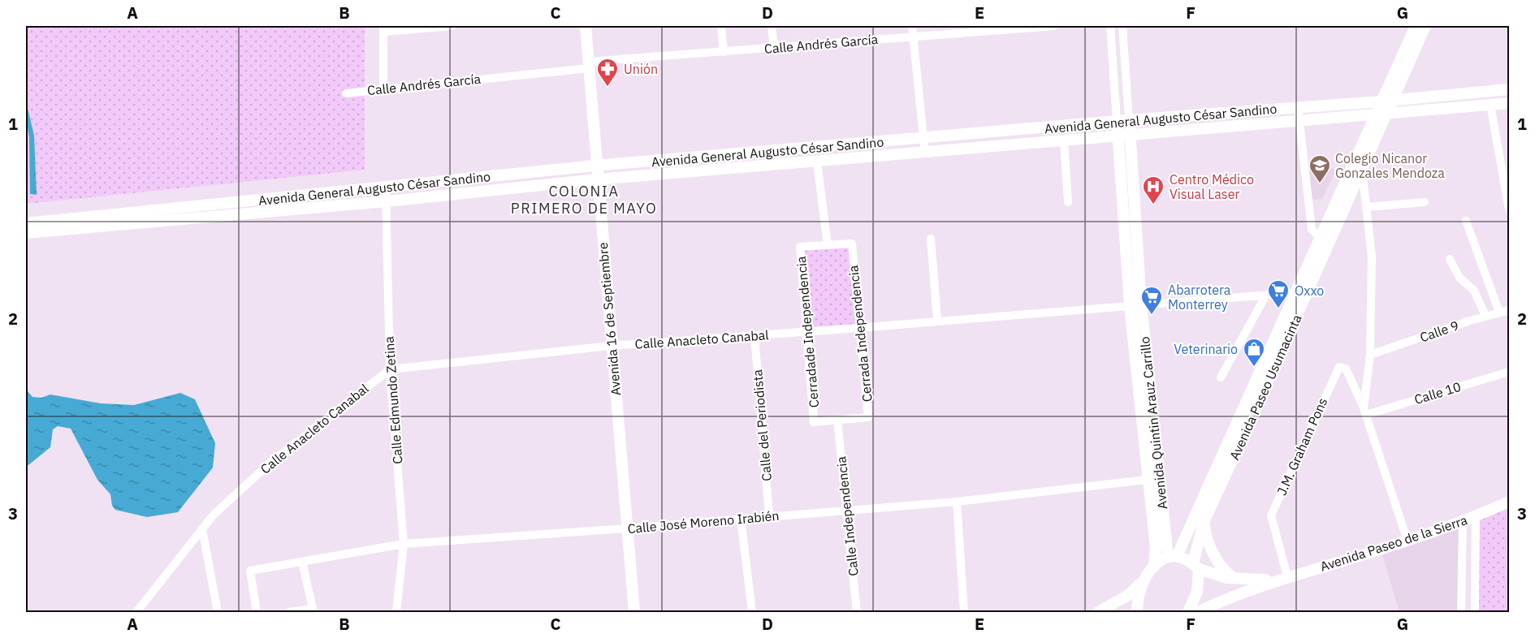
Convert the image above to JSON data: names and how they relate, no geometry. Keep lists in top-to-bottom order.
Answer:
{
  "streets": {
    "main road": [
      "Avenida General Augusto César Sandino",
      "Avenida 16 de Septiembre",
      "Avenida Paseo Usumacinta",
      "Avenida Quintin Arauz Carrillo",
      "Avenida Paseo de la Sierra"
    ],
    "street": [
      "Calle Andrés García",
      "Calle 9",
      "Cerradade Independencia",
      "Cerrada Independencia",
      "Calle Anacleto Canabal",
      "Calle 10",
      "Calle Edmundo Zetina",
      "Calle del Periodista",
      "J.M. Graham Pons",
      "Calle Independencia",
      "Calle José Moreno Irabién"
    ]
  },
  "crossings": [
    ["Calle Andrés García", "Avenida 16 de Septiembre"],
    ["Avenida General Augusto César Sandino", "Avenida 16 de Septiembre"],
    ["Avenida General Augusto César Sandino", "Avenida Paseo Usumacinta"],
    ["Avenida General Augusto César Sandino", "Calle Edmundo Zetina"],
    ["Avenida General Augusto César Sandino", "Avenida Quintin Arauz Carrillo"],
    ["Avenida 16 de Septiembre", "Calle Anacleto Canabal"],
    ["Avenida 16 de Septiembre", "Calle José Moreno Irabién"],
    ["Cerradade Independencia", "Cerrada Independencia"],
    ["Cerradade Independencia", "Calle Anacleto Canabal"],
    ["Cerradade Independencia", "Calle Independencia"],
    ["Cerrada Independencia", "Calle Anacleto Canabal"],
    ["Cerrada Independencia", "Calle Independencia"],
    ["Calle Anacleto Canabal", "Avenida Paseo Usumacinta"],
    ["Calle Anacleto Canabal", "Calle Edmundo Zetina"],
    ["Calle Anacleto Canabal", "Avenida Quintin Arauz Carrillo"],
    ["Calle Anacleto Canabal", "Calle del Periodista"],
    ["Avenida Paseo Usumacinta", "Avenida Quintin Arauz Carrillo"],
    ["Avenida Paseo Usumacinta", "Avenida Paseo de la Sierra"],
    ["Calle 10", "J.M. Graham Pons"],
    ["Calle Edmundo Zetina", "Calle José Moreno Irabién"],
    ["Avenida Quintin Arauz Carrillo", "Calle José Moreno Irabién"],
    ["Avenida Quintin Arauz Carrillo", "Avenida Paseo de la Sierra"],
    ["Calle del Periodista", "Calle José Moreno Irabién"],
    ["J.M. Graham Pons", "Avenida Paseo de la Sierra"],
    ["Calle Independencia", "Calle José Moreno Irabién"]
  ],
  "districts": ["COLONIA PRIMERO DE MAYO"],
  "places": {
    "pharmacy": ["Unión"],
    "school or university": ["Colegio Nicanor Gonzales Mendoza"],
    "hospital": ["Centro Médico Visual Laser"],
    "supermarket": ["Oxxo", "Abarrotera Monterrey"],
    "shop": ["Veterinario"]
  },
  "grid": {
    "columns": [
      "A",
      "B",
      "C",
      "D",
      "E",
      "F",
      "G"
    ],
    "rows": ["1", "2", "3"]
  }
}
